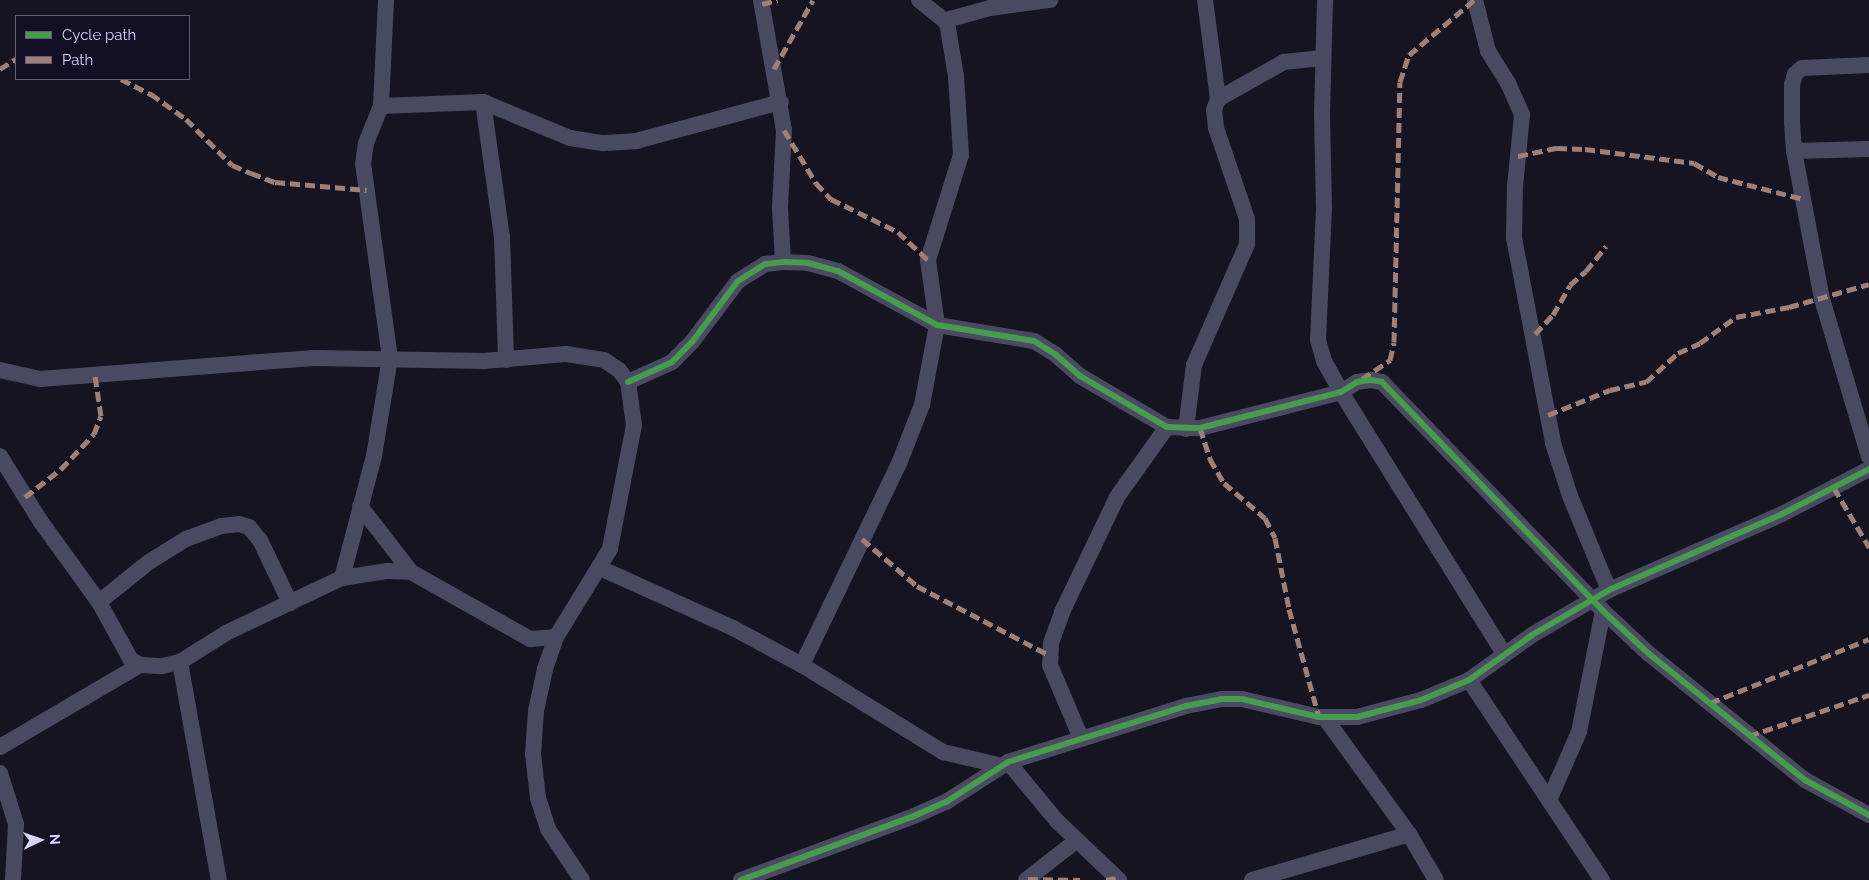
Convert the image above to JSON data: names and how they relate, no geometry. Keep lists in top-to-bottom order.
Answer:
{
  "legend": ["Cycle path", "Path"],
  "north": "right"
}
